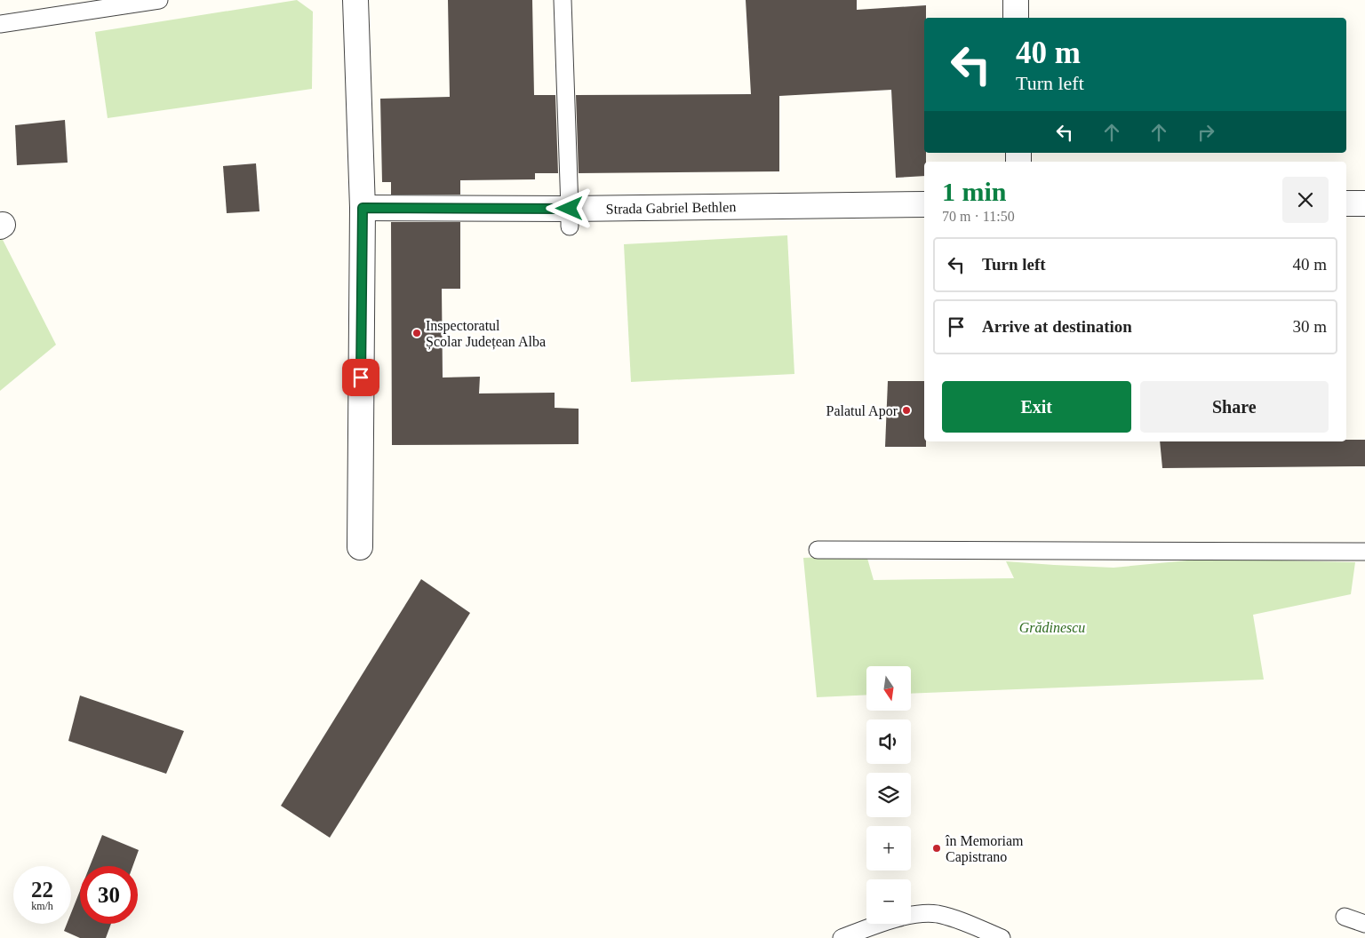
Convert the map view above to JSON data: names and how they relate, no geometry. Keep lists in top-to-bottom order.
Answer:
{
  "streets": {
    "street": ["Strada Gabriel Bethlen"]
  },
  "parks": ["Grădinescu"],
  "places": ["Inspectoratul Școlar Județean Alba", "Palatul Apor", "în Memoriam Capistrano"],
  "north": "bottom",
  "page": {
    "turn": ["40 m", "Turn left"],
    "heading": ["1 min", "70 m · 11:50"],
    "list": [
      {
        "name": "Turn left",
        "value": "40 m"
      },
      {
        "name": "Arrive at destination",
        "value": "30 m"
      }
    ],
    "buttons": ["Exit", "Share"],
    "map_buttons": ["+", "−"],
    "speed": "22 km/h",
    "limit": "30"
  }
}
